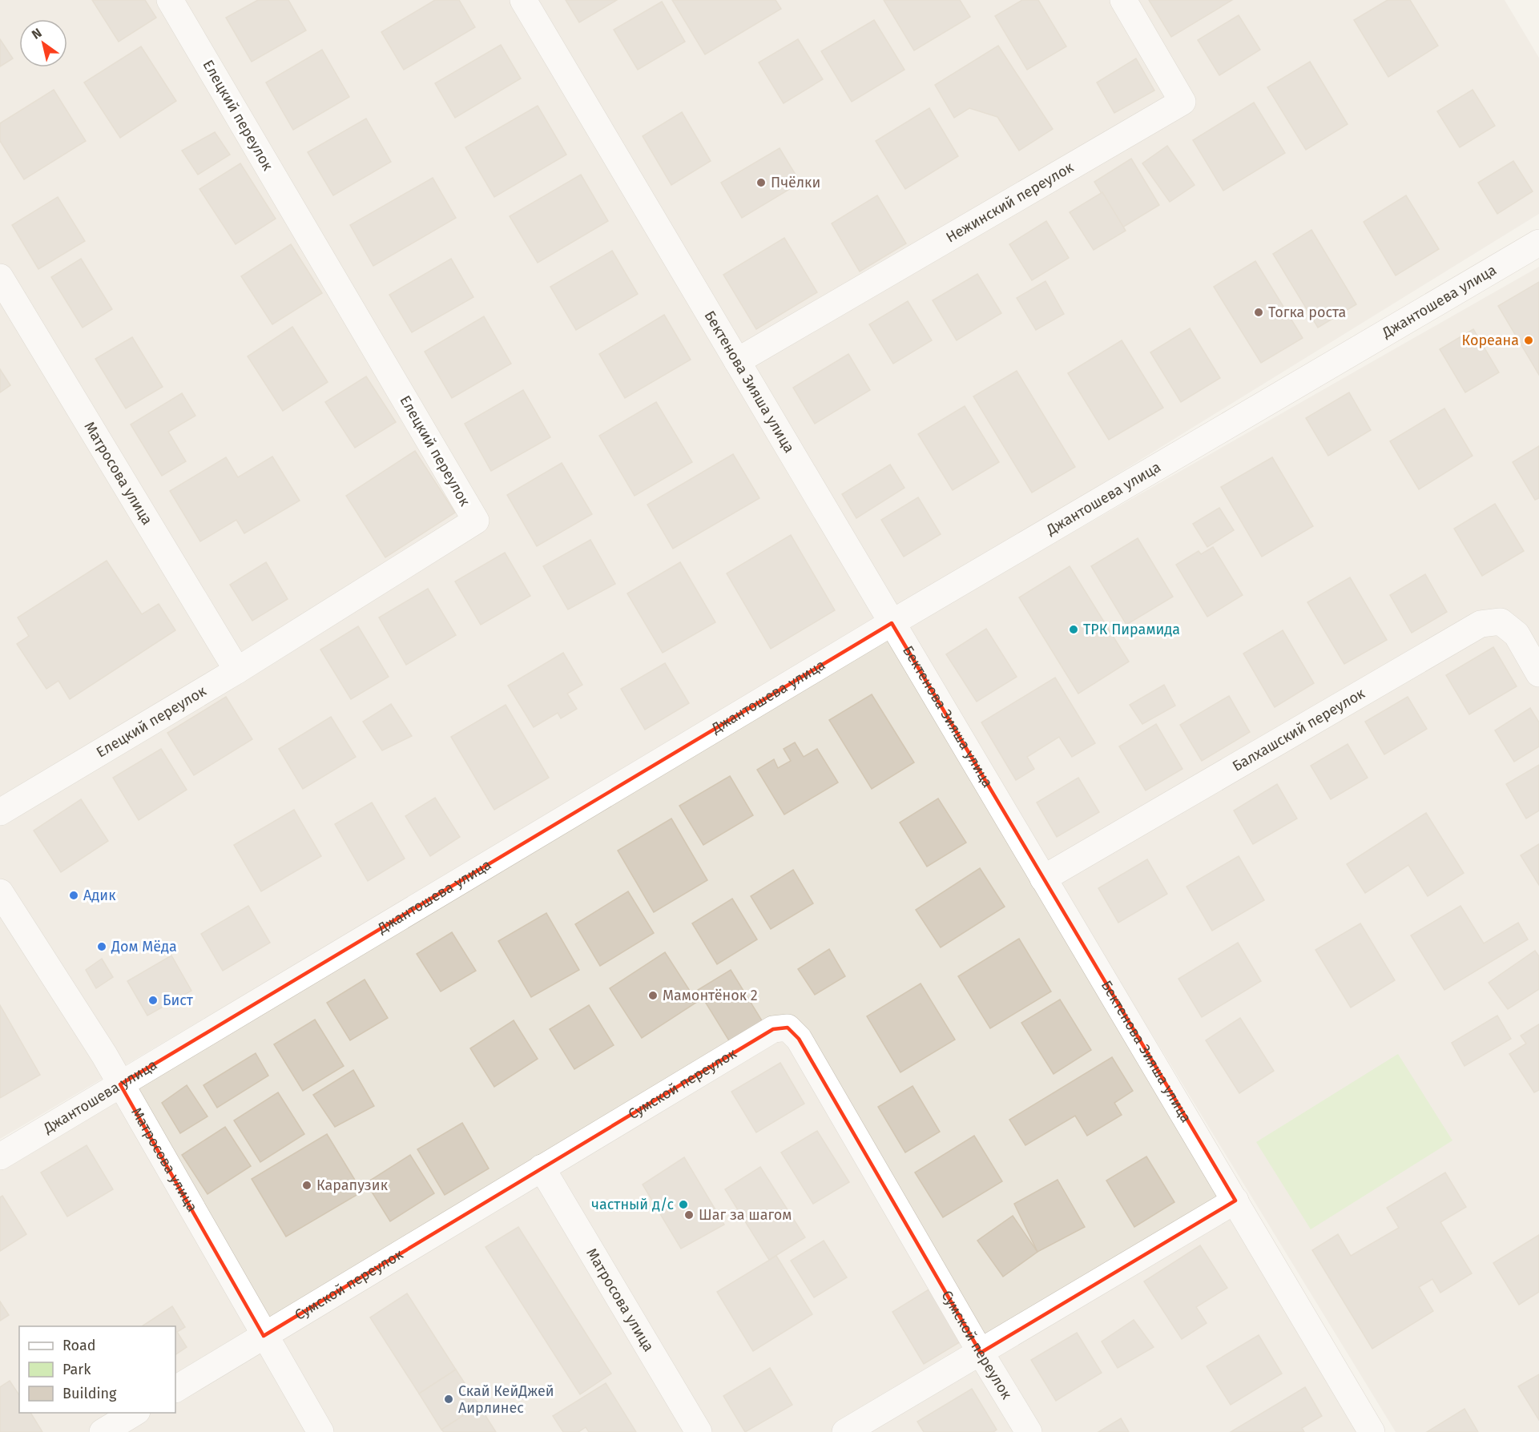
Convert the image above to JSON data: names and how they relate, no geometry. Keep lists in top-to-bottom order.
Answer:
{
  "streets": {
    "street": [
      "Елецкий переулок",
      "Нежинский переулок",
      "Джантошева улица",
      "Бектенова Зияша улица",
      "Матросова улица",
      "Балхашский переулок",
      "Сумской переулок"
    ]
  },
  "crossings": [
    ["Елецкий переулок", "Матросова улица"],
    ["Нежинский переулок", "Бектенова Зияша улица"],
    ["Джантошева улица", "Бектенова Зияша улица"],
    ["Джантошева улица", "Матросова улица"],
    ["Бектенова Зияша улица", "Балхашский переулок"],
    ["Матросова улица", "Сумской переулок"]
  ],
  "places": [
    "Пчёлки",
    "Тогка роста",
    "Кореана",
    "ТРК Пирамида",
    "Адик",
    "Дом Мёда",
    "Мамонтёнок 2",
    "Бист",
    "Карапузик",
    "частный д/с",
    "Шаг за шагом",
    "Скай КейДжей Аирлинес"
  ],
  "legend": ["Road", "Park", "Building"],
  "north": "top left"
}
